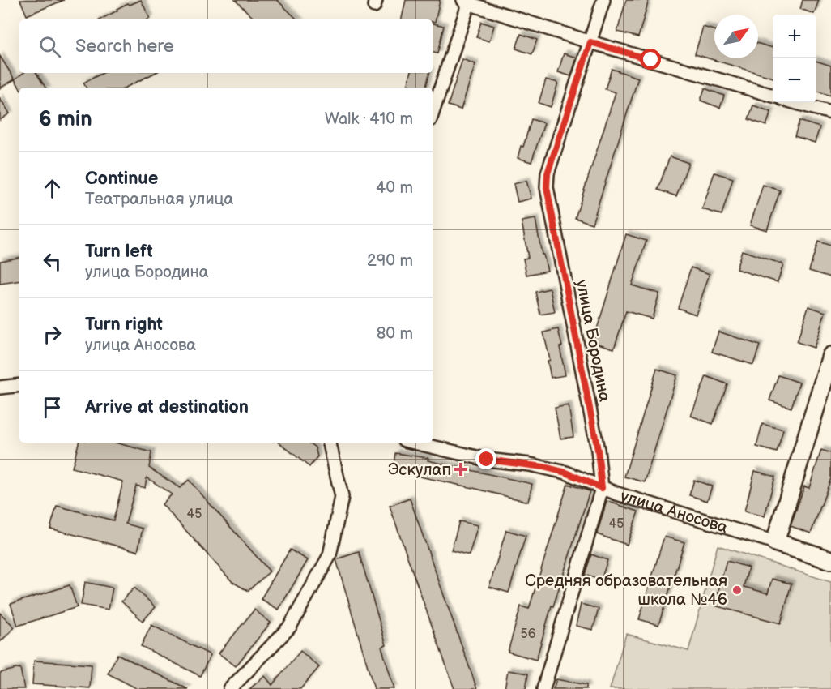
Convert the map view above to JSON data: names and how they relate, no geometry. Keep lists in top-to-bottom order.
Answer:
{
  "streets": {
    "street": ["улица Бородина", "улица Аносова"]
  },
  "crossings": [
    ["улица Бородина", "улица Аносова"]
  ],
  "places": {
    "health": ["Эскулап"],
    "other": ["Средняя образовательная школа №46"]
  },
  "house_numbers": ["45", "45", "56"],
  "north": "top right",
  "page": {
    "map_buttons": ["+", "−"],
    "search": "Search here",
    "heading": ["6 min", "Walk · 410 m"],
    "list": [
      ["Continue", "Театральная улица", "40 m"],
      ["Turn left", "улица Бородина", "290 m"],
      ["Turn right", "улица Аносова", "80 m"],
      "Arrive at destination"
    ]
  }
}
